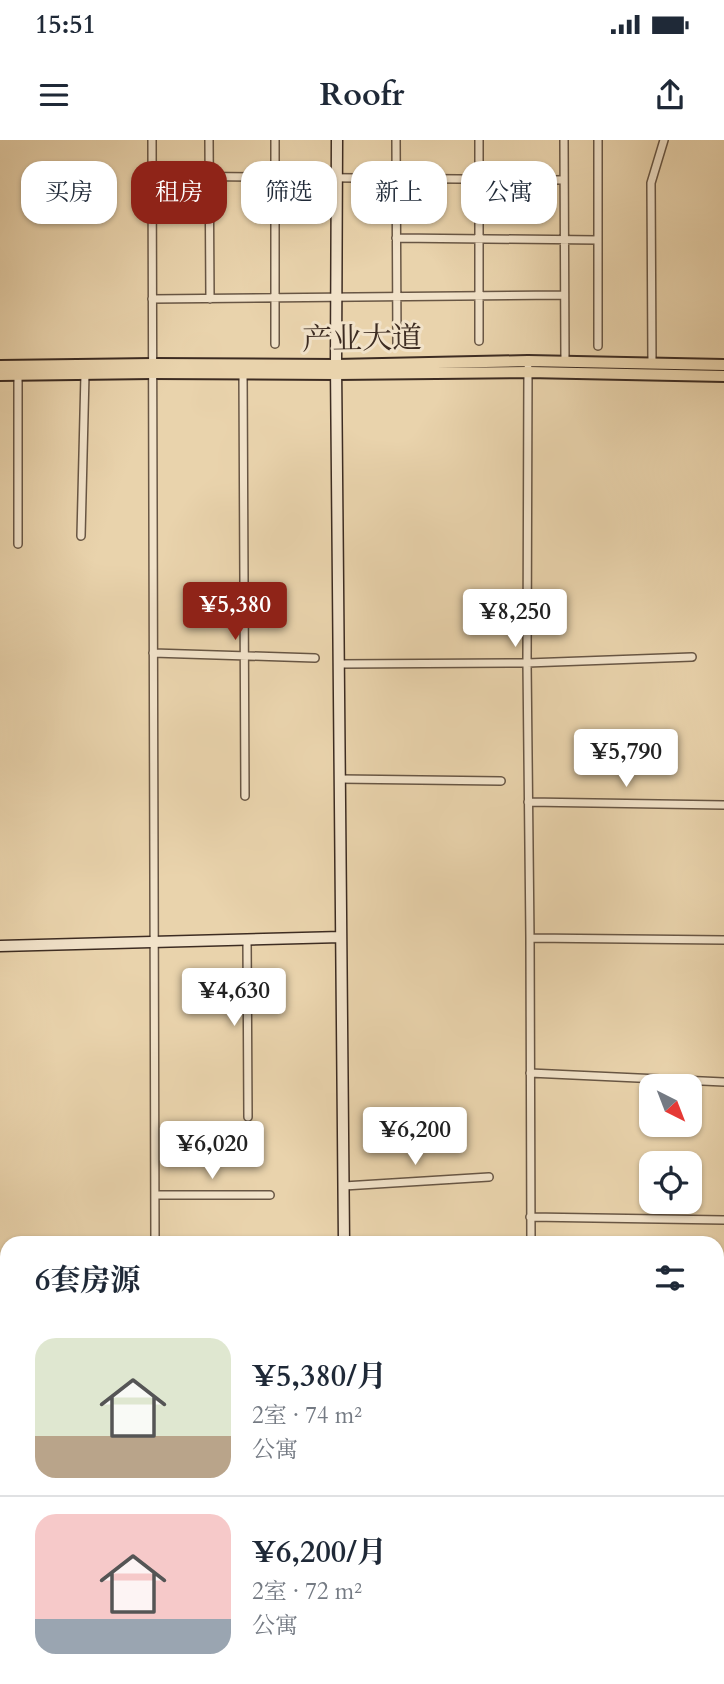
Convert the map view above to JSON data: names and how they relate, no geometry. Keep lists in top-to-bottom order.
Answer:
{
  "streets": {
    "main road": ["产业大道"]
  },
  "north": "bottom right",
  "page": {
    "status": "15:51",
    "header": "Roofr",
    "chip": [
      "买房",
      "租房",
      "筛选",
      "新上",
      "公寓"
    ],
    "price": [
      "¥5,380",
      "¥8,250",
      "¥5,790",
      "¥4,630",
      "¥6,200",
      "¥6,020"
    ],
    "heading": "6套房源",
    "list": [
      {
        "name": "¥5,380/月",
        "note": "2室 · 74 m² · 公寓"
      },
      {
        "name": "¥6,200/月",
        "note": "2室 · 72 m² · 公寓"
      }
    ]
  }
}
